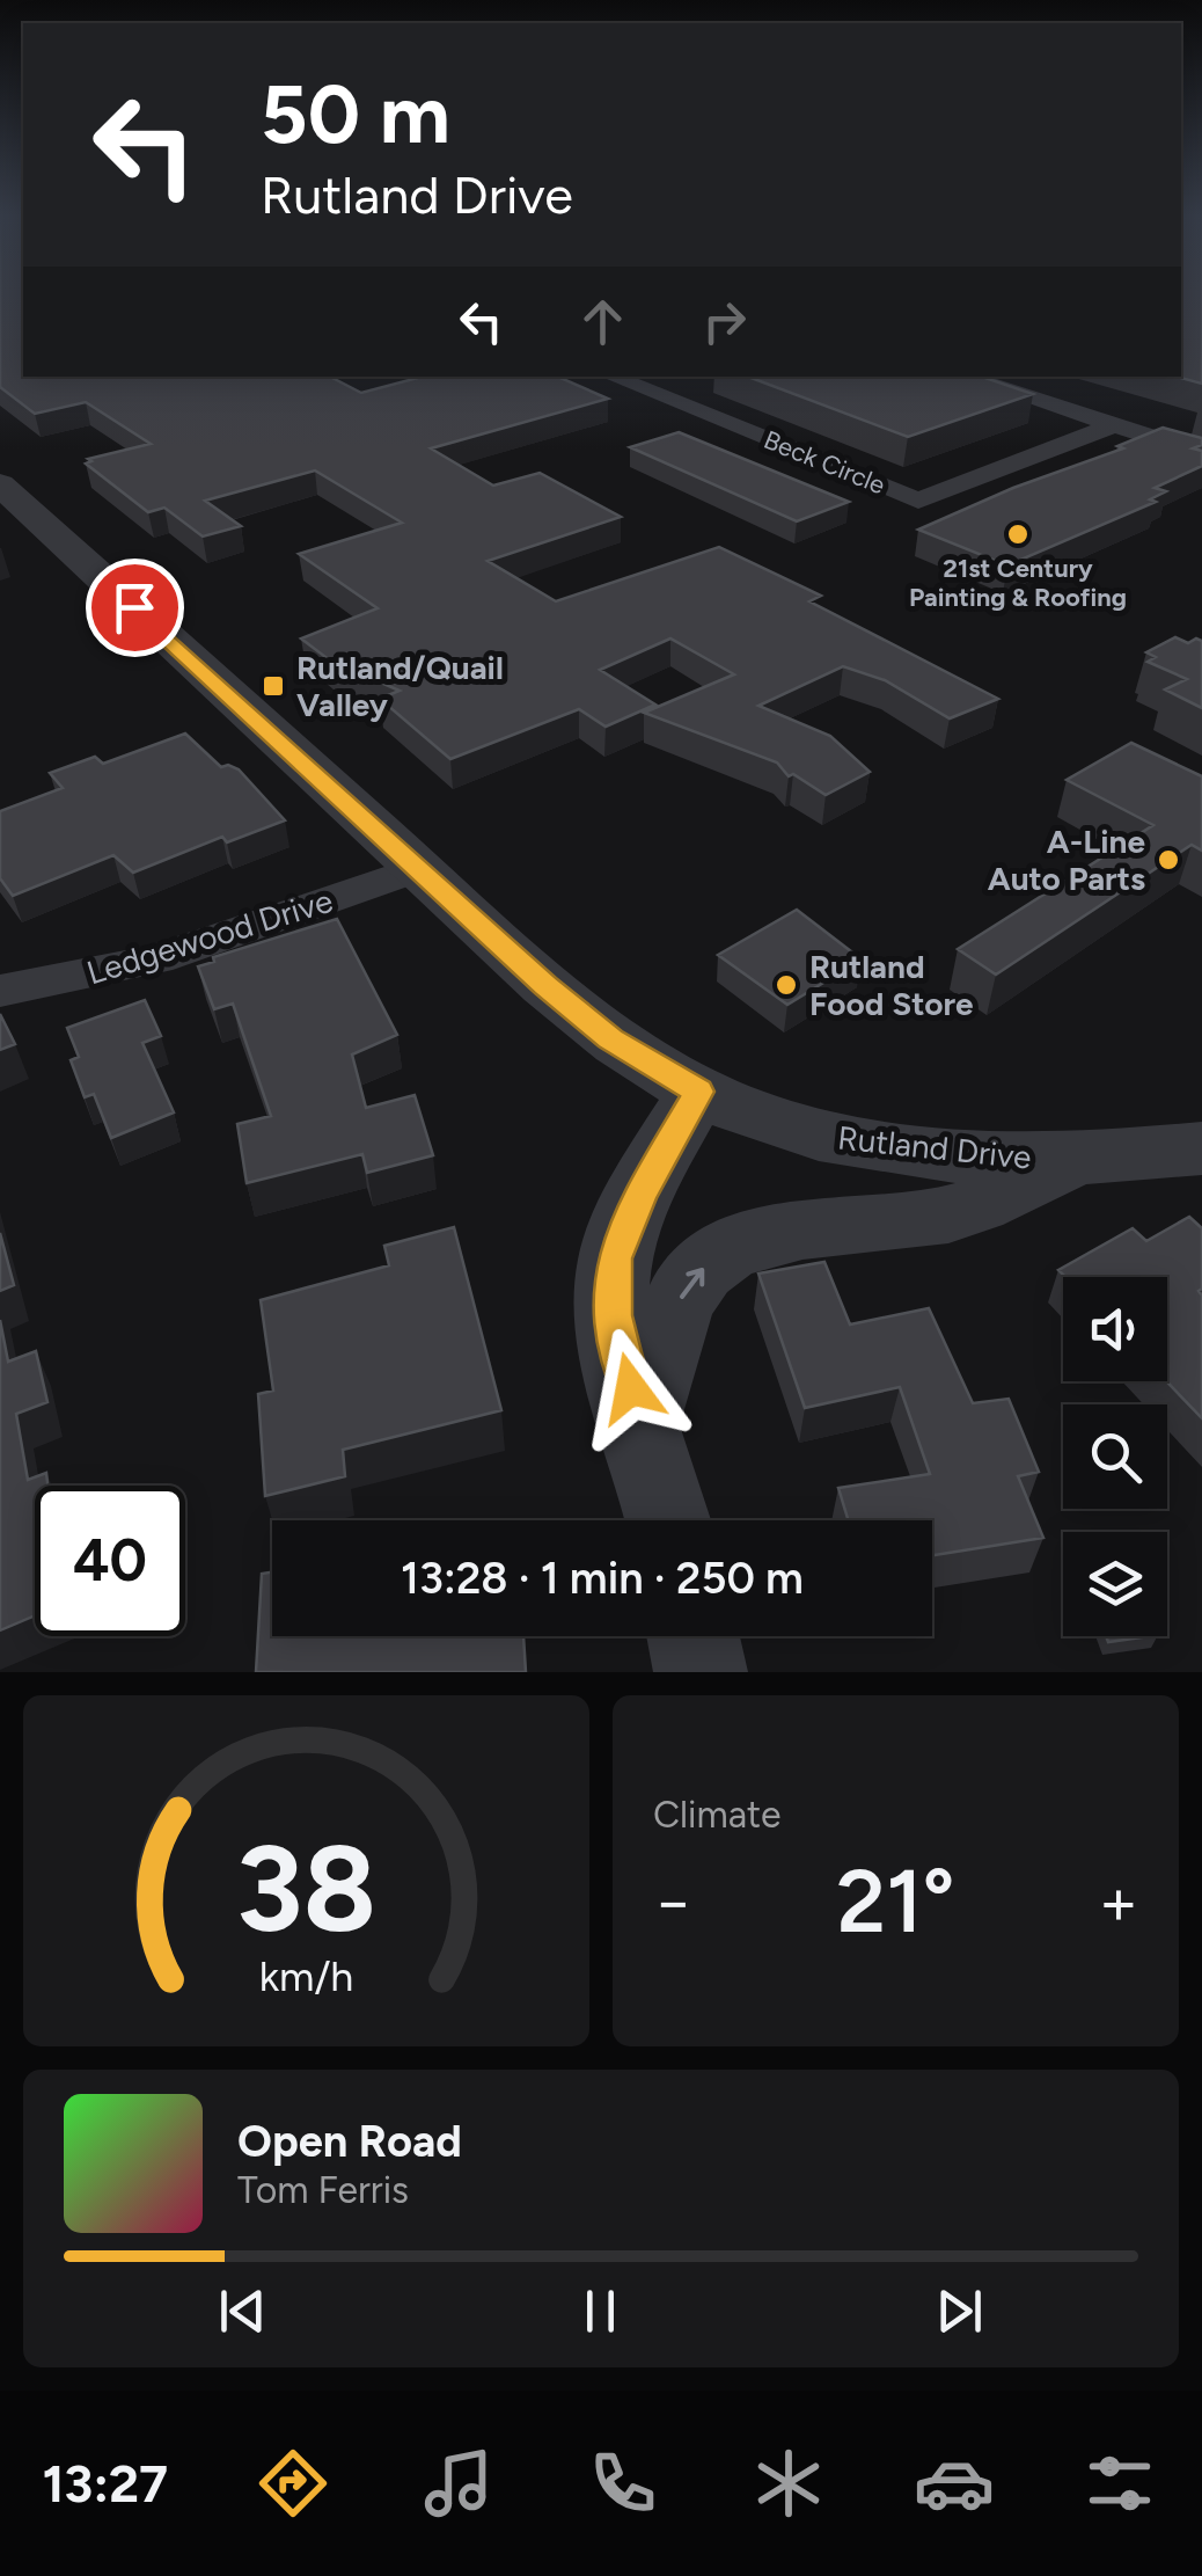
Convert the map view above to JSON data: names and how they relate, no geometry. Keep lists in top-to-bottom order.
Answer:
{
  "streets": {
    "street": ["Beck Circle", "Ledgewood Drive", "Rutland Drive"]
  },
  "crossings": [
    ["Ledgewood Drive", "Rutland Drive"]
  ],
  "places": {
    "other": ["21st Century Painting & Roofing", "A-Line Auto Parts", "Rutland Food Store"],
    "transit": ["Rutland/Quail Valley"]
  },
  "page": {
    "turn": ["50 m", "Rutland Drive"],
    "limit": "40",
    "trip": "13:28 · 1 min · 250 m",
    "tile": "Climate",
    "heat": ["−", "21°", "+"],
    "song": ["Open Road", "Tom Ferris"],
    "tabs": "13:27",
    "gauge": ["38", "km/h"]
  }
}
